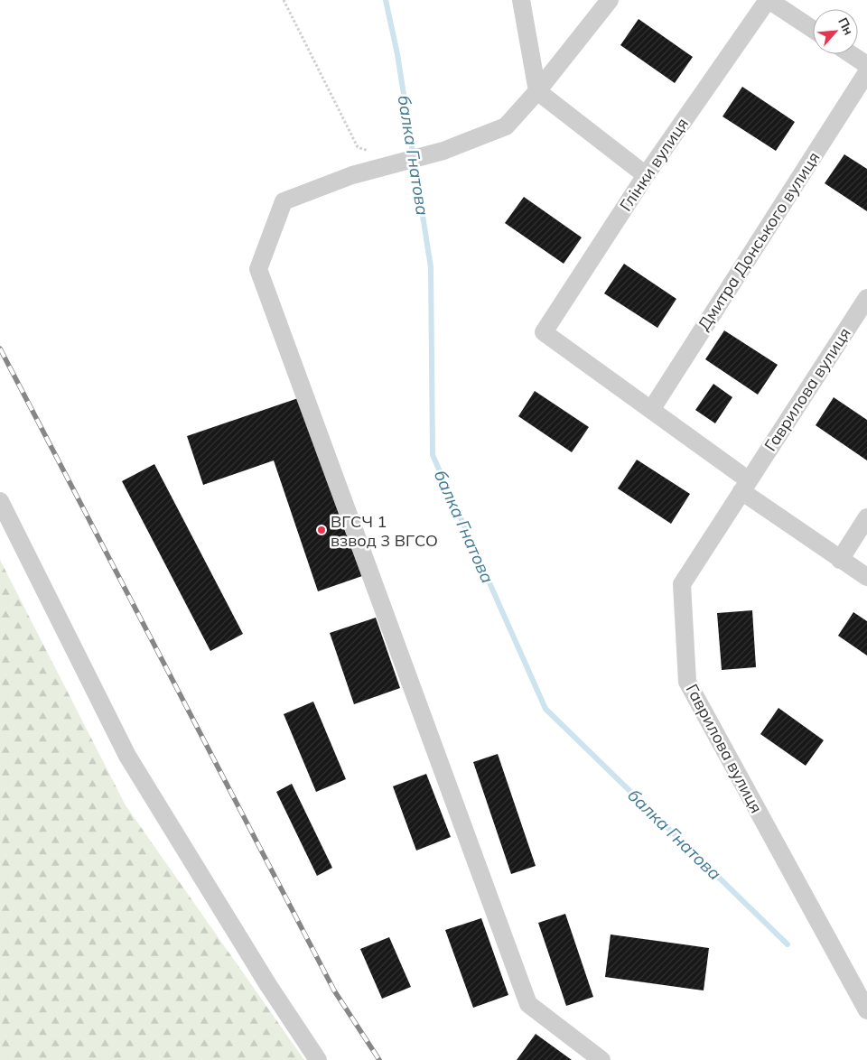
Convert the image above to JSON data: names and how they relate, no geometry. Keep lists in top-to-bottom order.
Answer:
{
  "streets": {
    "street": ["Глінки вулиця", "Дмитра Донського вулиця", "Гаврилова вулиця"]
  },
  "crossings": [
    ["Глінки вулиця", "Дмитра Донського вулиця"]
  ],
  "water": ["балка Гнатова"],
  "places": ["ВГСЧ 1 взвод 3 ВГСО"],
  "north": "top right"
}
